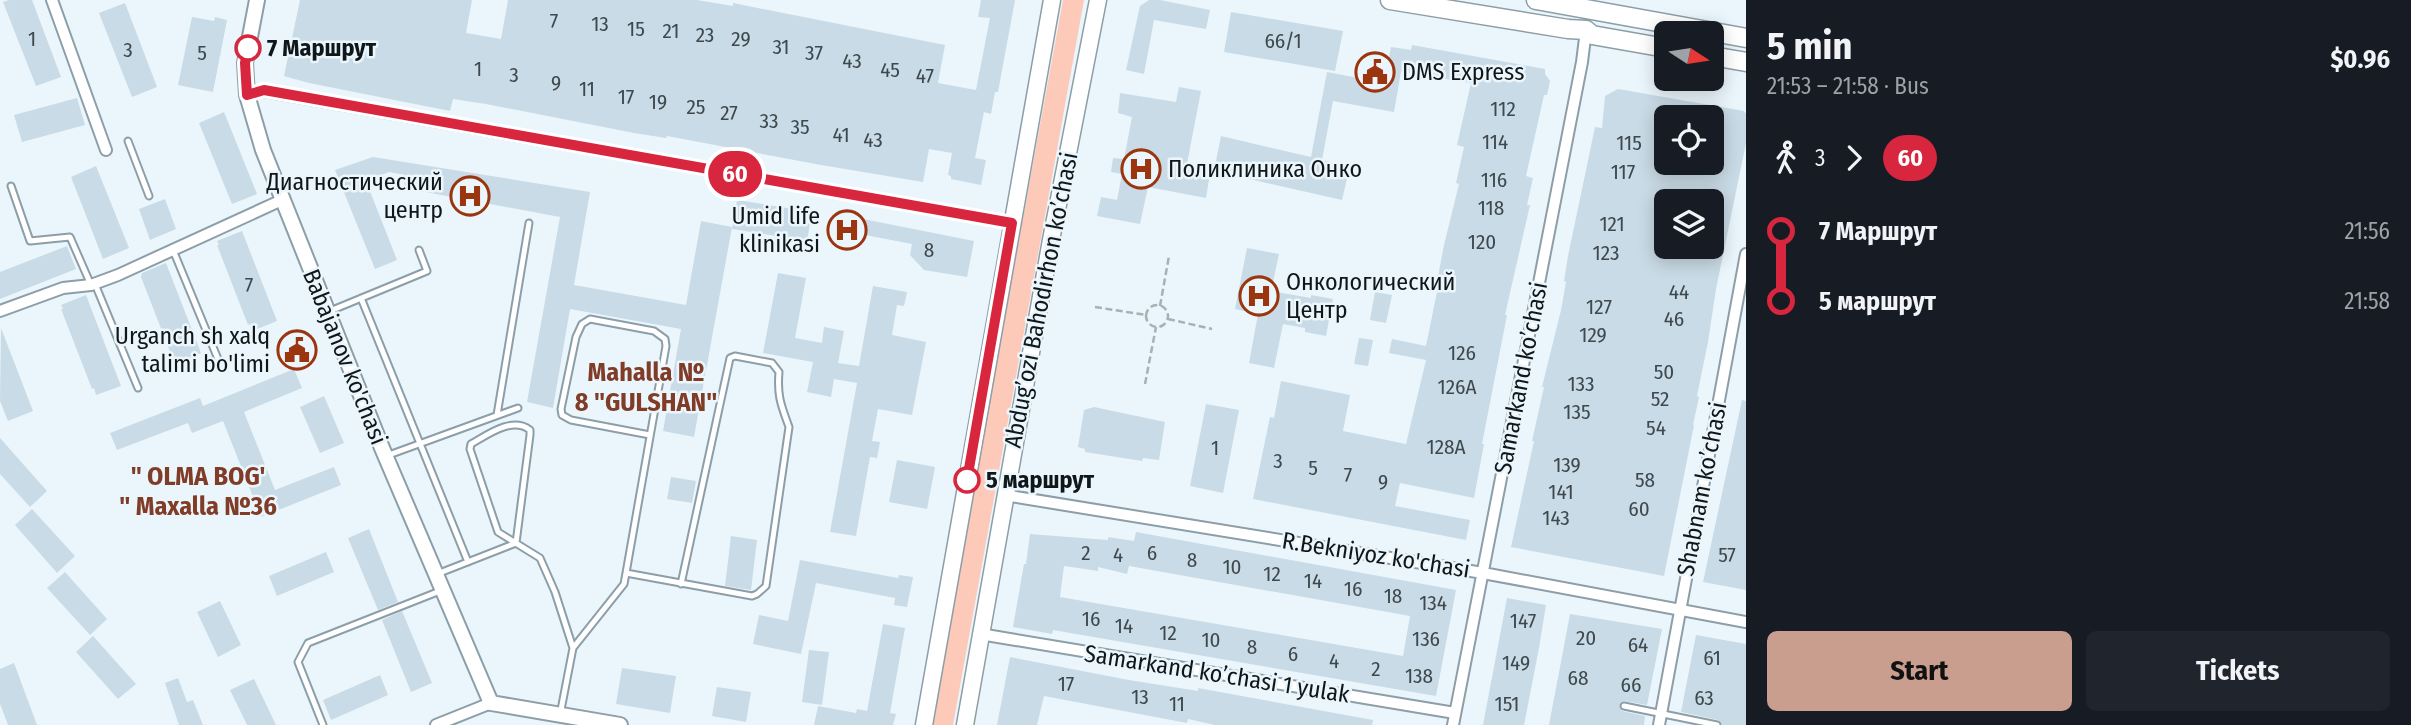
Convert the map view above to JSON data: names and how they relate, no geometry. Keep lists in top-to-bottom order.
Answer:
{
  "streets": {
    "main road": ["Abdug’ozi Bahodirhon ko’chasi"],
    "street": [
      "Babajanov ko'chasi",
      "Samarkand ko’chasi",
      "Shabnam ko’chasi",
      "R.Bekniyoz ko'chasi",
      "Samarkand ko’chasi 1 yulak"
    ]
  },
  "crossings": [
    ["Abdug’ozi Bahodirhon ko’chasi", "R.Bekniyoz ko'chasi"],
    ["Abdug’ozi Bahodirhon ko’chasi", "Samarkand ko’chasi 1 yulak"],
    ["Samarkand ko’chasi", "R.Bekniyoz ko'chasi"],
    ["Samarkand ko’chasi", "Samarkand ko’chasi 1 yulak"],
    ["Shabnam ko’chasi", "R.Bekniyoz ko'chasi"]
  ],
  "districts": ["Mahalla № 8 \"GULSHAN\"", "\" OLMA BOG' \" Maxalla №36"],
  "places": {
    "other": ["7 Маршрут", "5 маршрут"],
    "public building": ["DMS Express", "Urganch sh xalq talimi bo'limi"],
    "hospital": [
      "Поликлиника Онко",
      "Диагностический центр",
      "Umid life klinikasi",
      "Онкологический Центр"
    ]
  },
  "lines": ["bus line 60"],
  "house_numbers": [
    "7",
    "13",
    "15",
    "21",
    "23",
    "1",
    "29",
    "66/1",
    "31",
    "3",
    "5",
    "37",
    "43",
    "1",
    "45",
    "3",
    "47",
    "9",
    "11",
    "17",
    "19",
    "25",
    "112",
    "27",
    "33",
    "35",
    "41",
    "43",
    "114",
    "115",
    "117",
    "116",
    "118",
    "121",
    "120",
    "8",
    "123",
    "7",
    "44",
    "127",
    "46",
    "129",
    "126",
    "50",
    "133",
    "126A",
    "52",
    "135",
    "54",
    "128A",
    "1",
    "3",
    "139",
    "5",
    "7",
    "58",
    "9",
    "141",
    "60",
    "143",
    "2",
    "6",
    "4",
    "57",
    "8",
    "10",
    "12",
    "14",
    "16",
    "18",
    "134",
    "16",
    "147",
    "14",
    "12",
    "20",
    "136",
    "10",
    "64",
    "8",
    "6",
    "61",
    "4",
    "149",
    "2",
    "138",
    "68",
    "17",
    "66",
    "13",
    "63",
    "11",
    "151"
  ],
  "north": "right",
  "page": {
    "on_map": "60",
    "heading": ["5 min", "21:53 – 21:58 · Bus", "$0.96"],
    "legs": ["3", "60"],
    "list": [
      {
        "name": "7 Маршрут",
        "value": "21:56"
      },
      {
        "name": "5 маршрут",
        "value": "21:58"
      }
    ],
    "buttons": ["Start", "Tickets"]
  }
}
